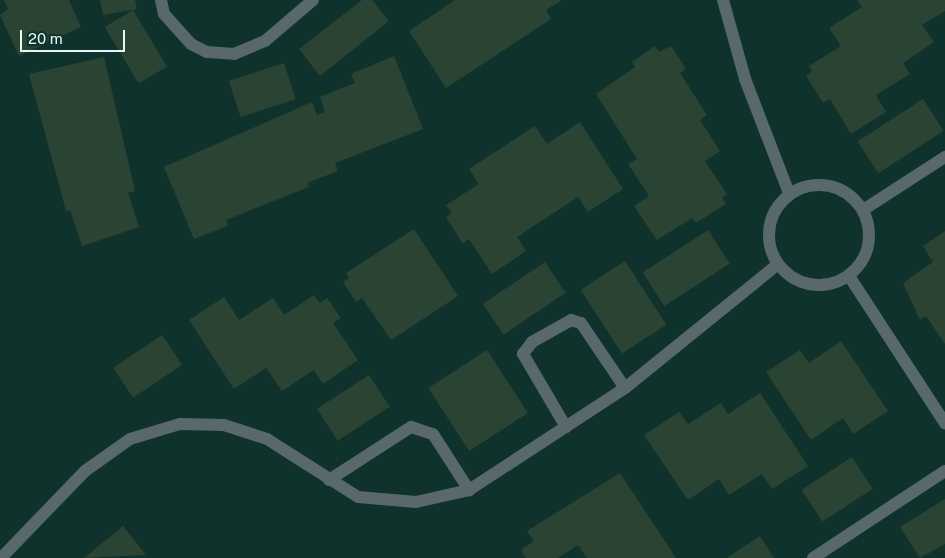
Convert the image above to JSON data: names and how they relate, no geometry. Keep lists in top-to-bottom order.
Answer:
{
  "scale_bar": "20 m"
}
